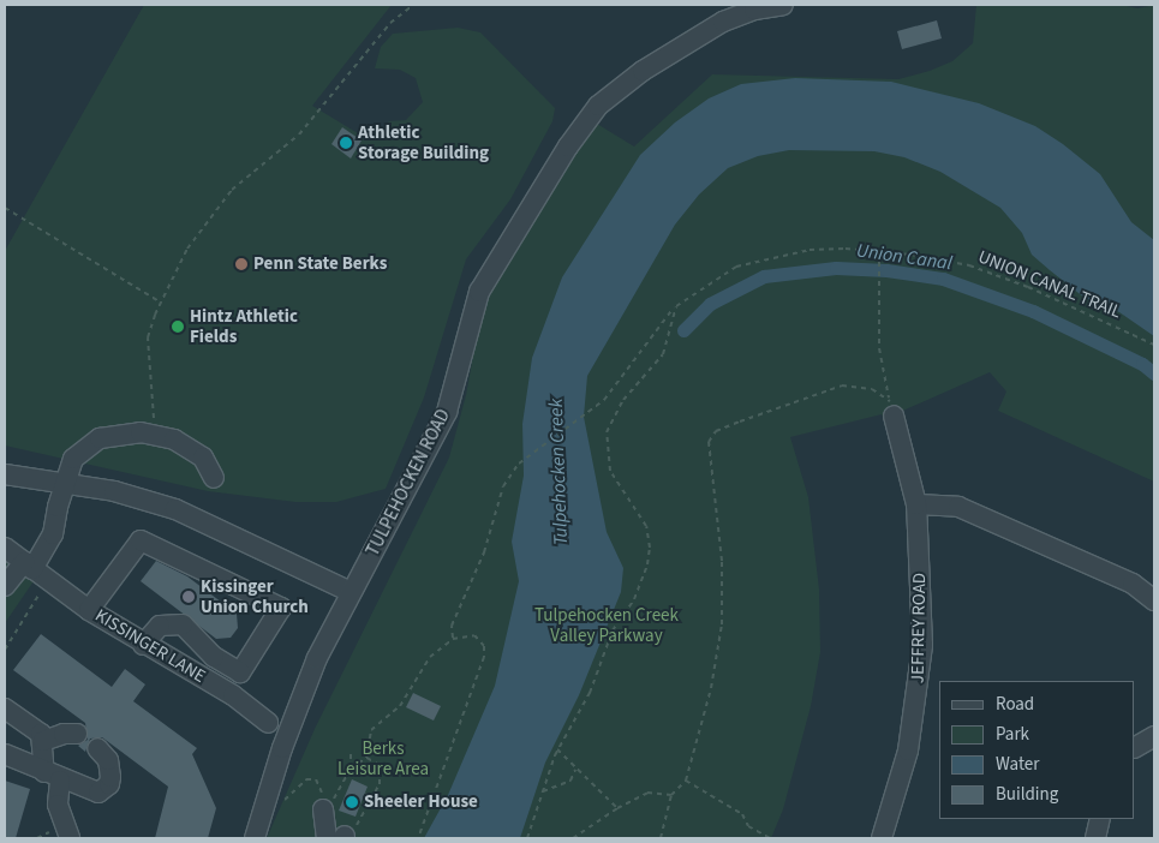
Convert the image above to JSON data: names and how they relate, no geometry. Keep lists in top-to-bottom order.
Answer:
{
  "streets": {
    "street": ["TULPEHOCKEN ROAD", "JEFFREY ROAD", "KISSINGER LANE"],
    "path": ["UNION CANAL TRAIL"]
  },
  "water": ["Union Canal", "Tulpehocken Creek"],
  "parks": ["Tulpehocken Creek Valley Parkway", "Berks Leisure Area"],
  "places": [
    "Athletic Storage Building",
    "Penn State Berks",
    "Hintz Athletic Fields",
    "Kissinger Union Church",
    "Sheeler House"
  ],
  "legend": [
    "Road",
    "Park",
    "Water",
    "Building"
  ]
}
